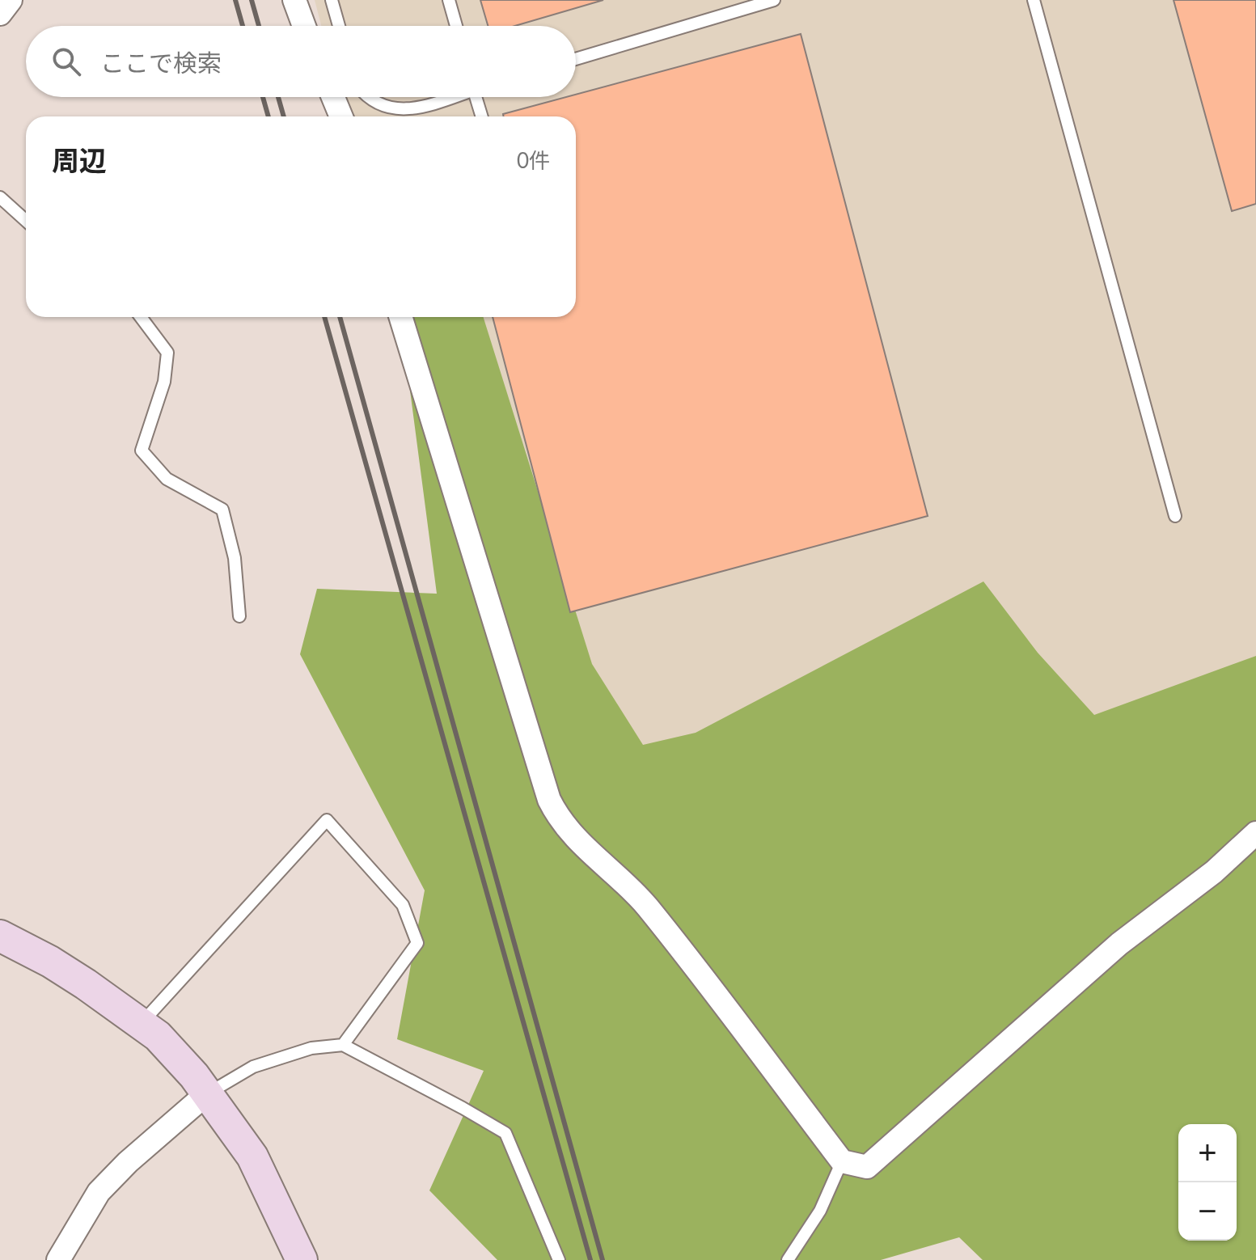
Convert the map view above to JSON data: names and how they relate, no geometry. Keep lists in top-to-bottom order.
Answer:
{
  "page": {
    "search": "ここで検索",
    "heading": ["周辺", "0件"],
    "map_buttons": ["+", "−"]
  }
}
